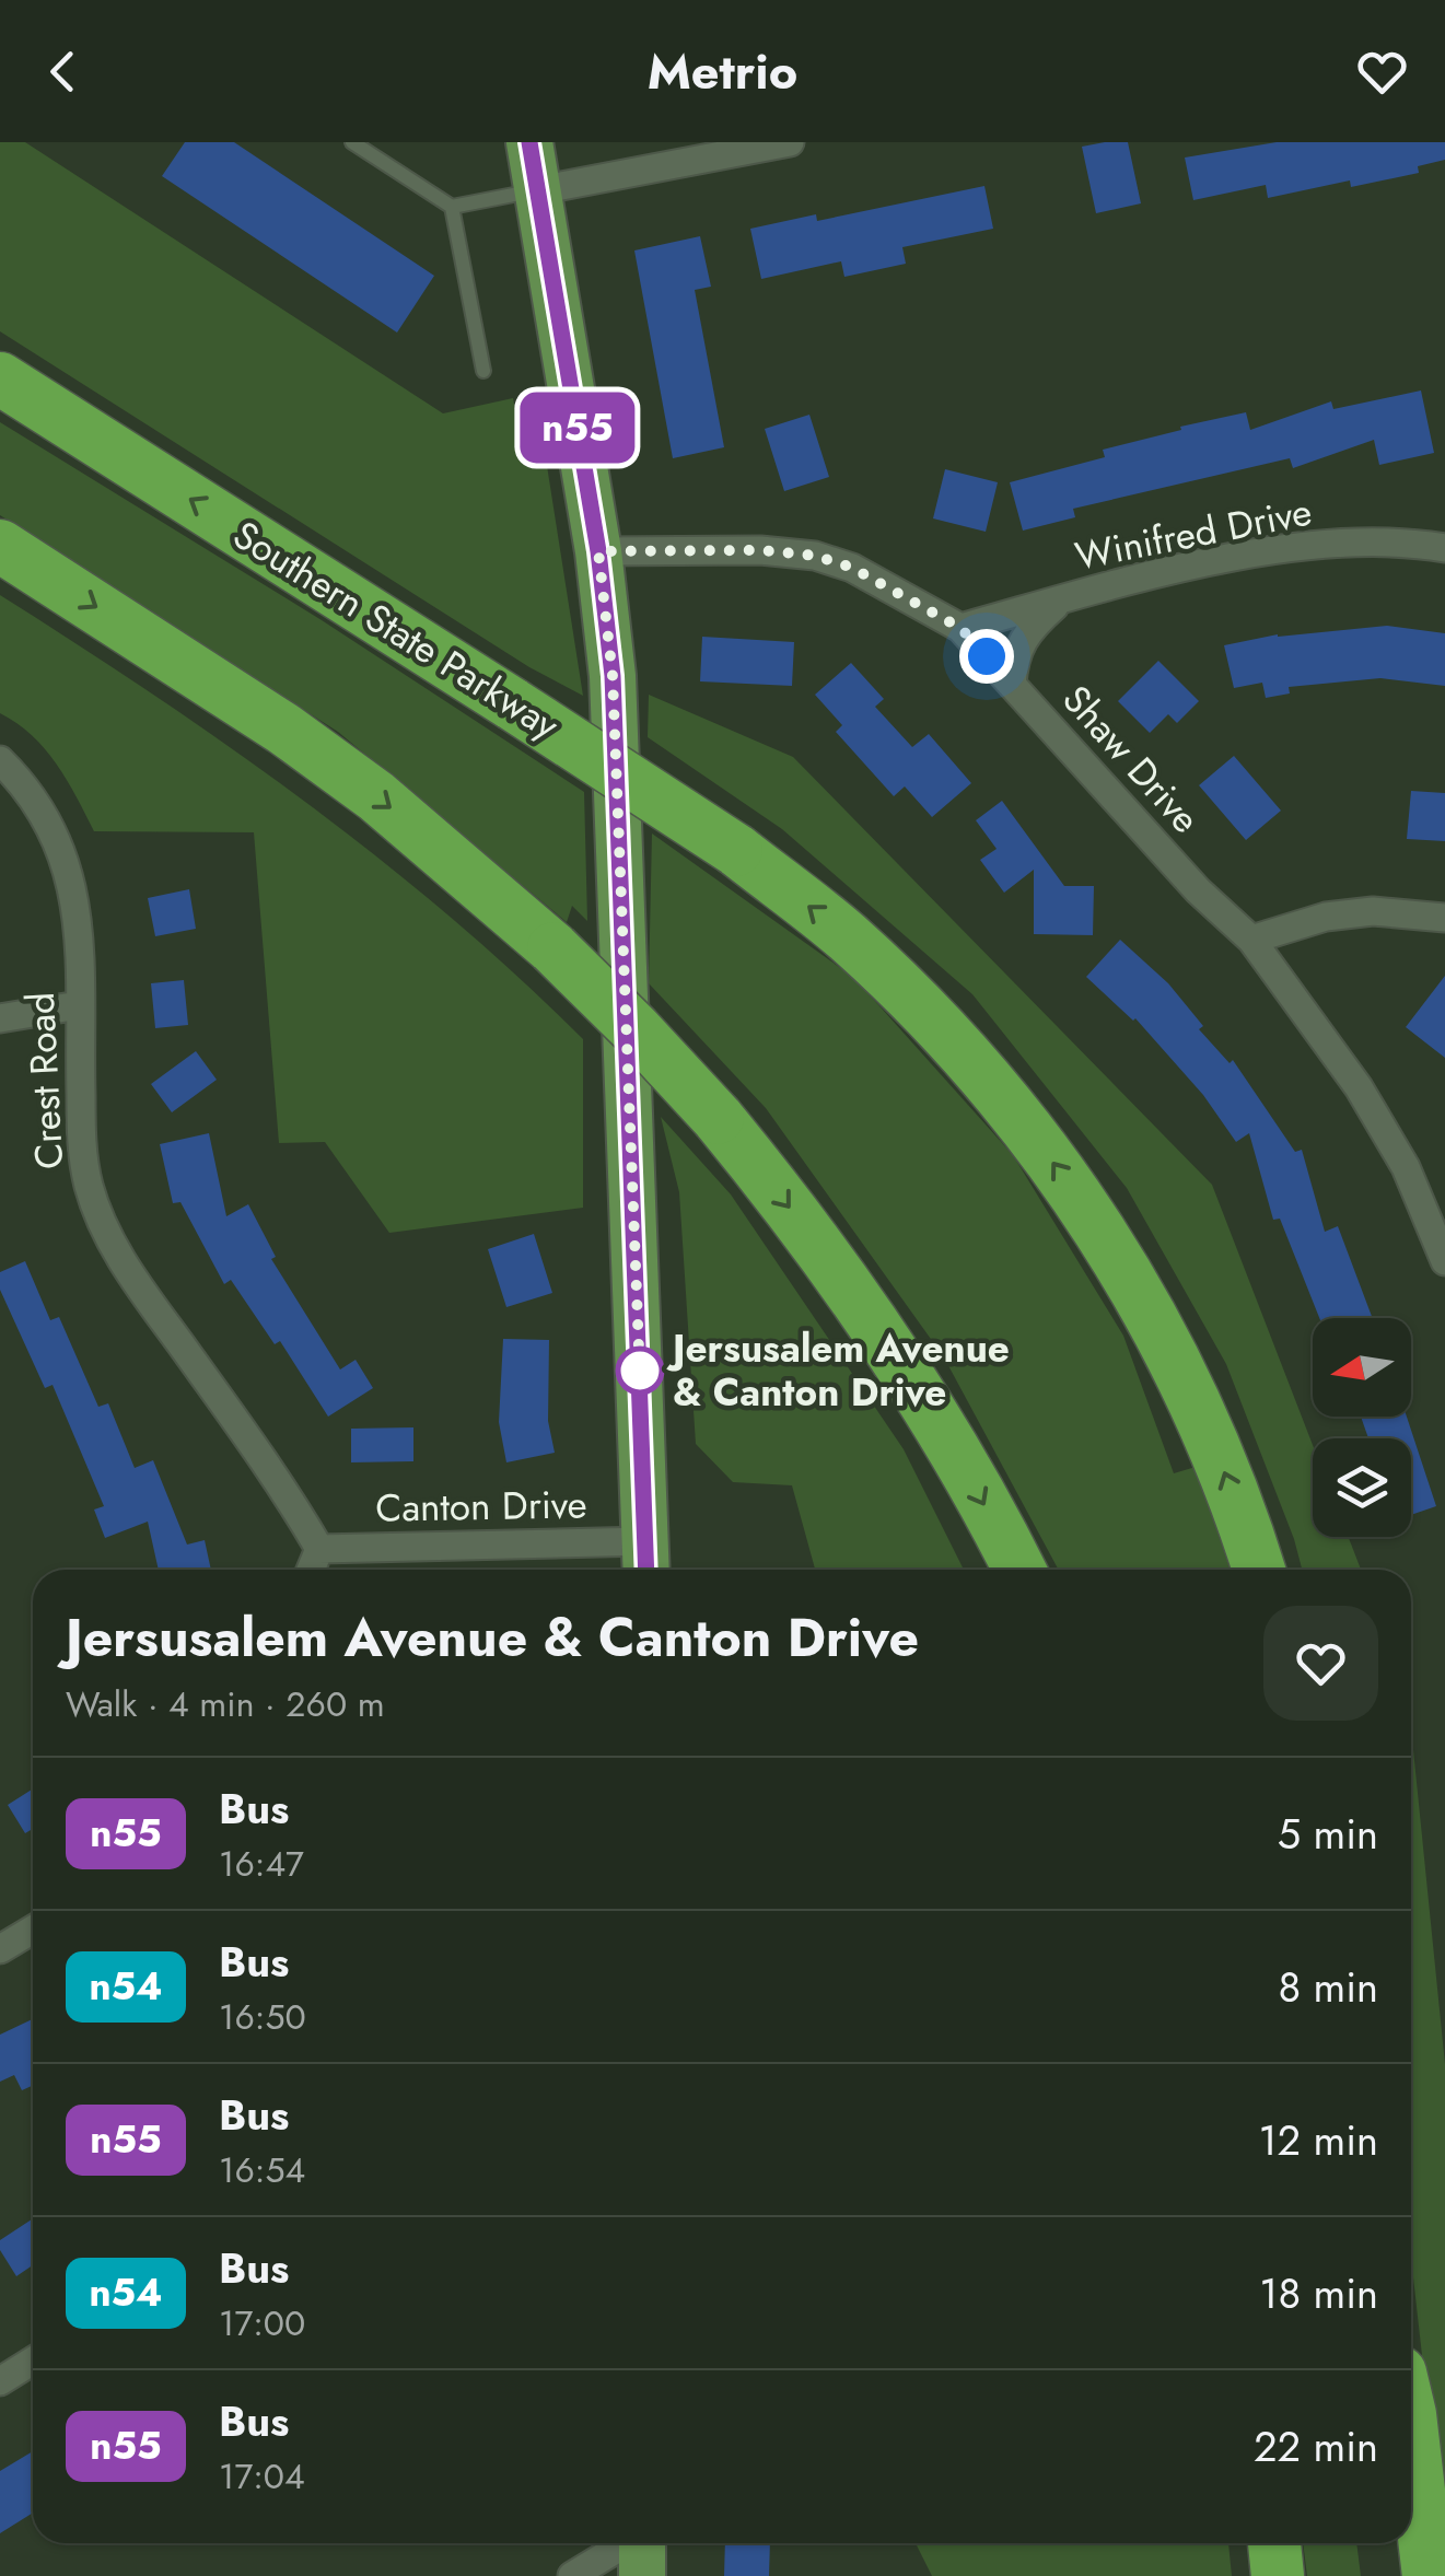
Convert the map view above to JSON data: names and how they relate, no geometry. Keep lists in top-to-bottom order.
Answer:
{
  "streets": {
    "highway": ["Southern State Parkway"],
    "street": [
      "Winifred Drive",
      "Shaw Drive",
      "Crest Road",
      "Canton Drive"
    ]
  },
  "crossings": [
    ["Winifred Drive", "Shaw Drive"],
    ["Crest Road", "Canton Drive"]
  ],
  "places": ["Jersusalem Avenue & Canton Drive"],
  "lines": ["bus line n55"],
  "north": "left",
  "page": {
    "header": "Metrio",
    "on_map": "n55",
    "heading": ["Jersusalem Avenue & Canton Drive", "Walk · 4 min · 260 m"],
    "list": [
      {
        "mark": "n55",
        "name": "Bus",
        "note": "16:47",
        "value": "5 min"
      },
      {
        "mark": "n54",
        "name": "Bus",
        "note": "16:50",
        "value": "8 min"
      },
      {
        "mark": "n55",
        "name": "Bus",
        "note": "16:54",
        "value": "12 min"
      },
      {
        "mark": "n54",
        "name": "Bus",
        "note": "17:00",
        "value": "18 min"
      },
      {
        "mark": "n55",
        "name": "Bus",
        "note": "17:04",
        "value": "22 min"
      }
    ]
  }
}
